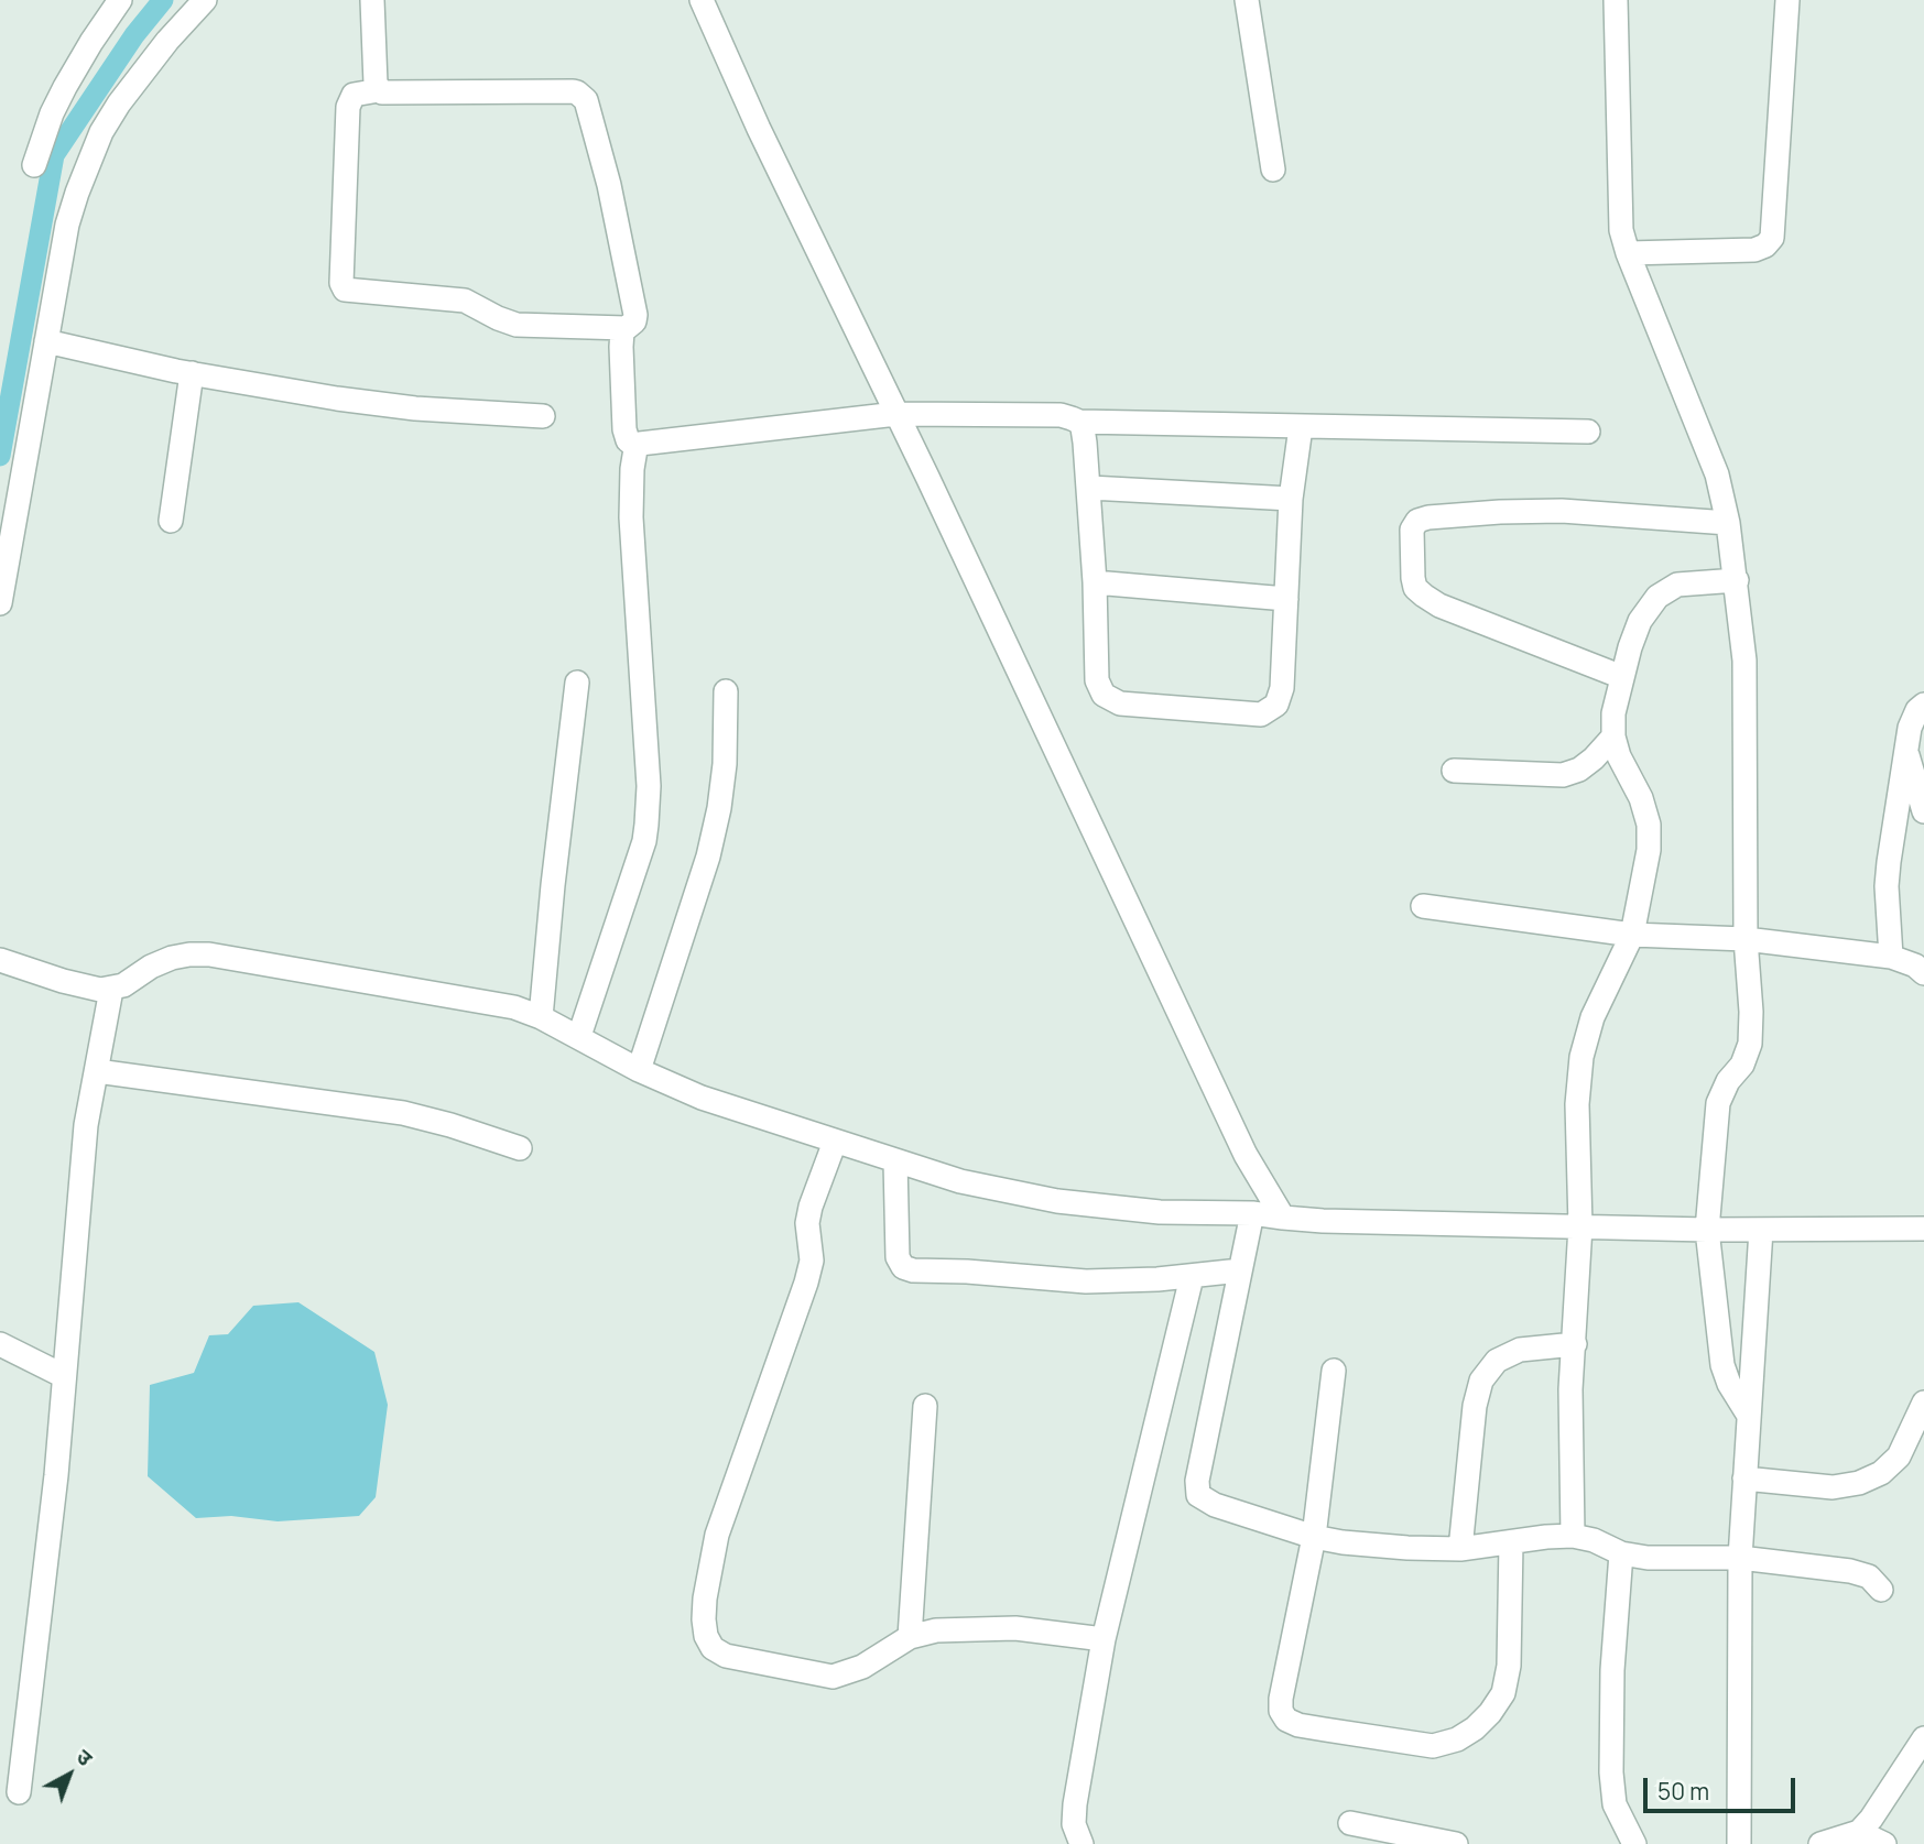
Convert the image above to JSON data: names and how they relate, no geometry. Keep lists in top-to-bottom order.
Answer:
{
  "scale_bar": "50 m",
  "north": "top right"
}
